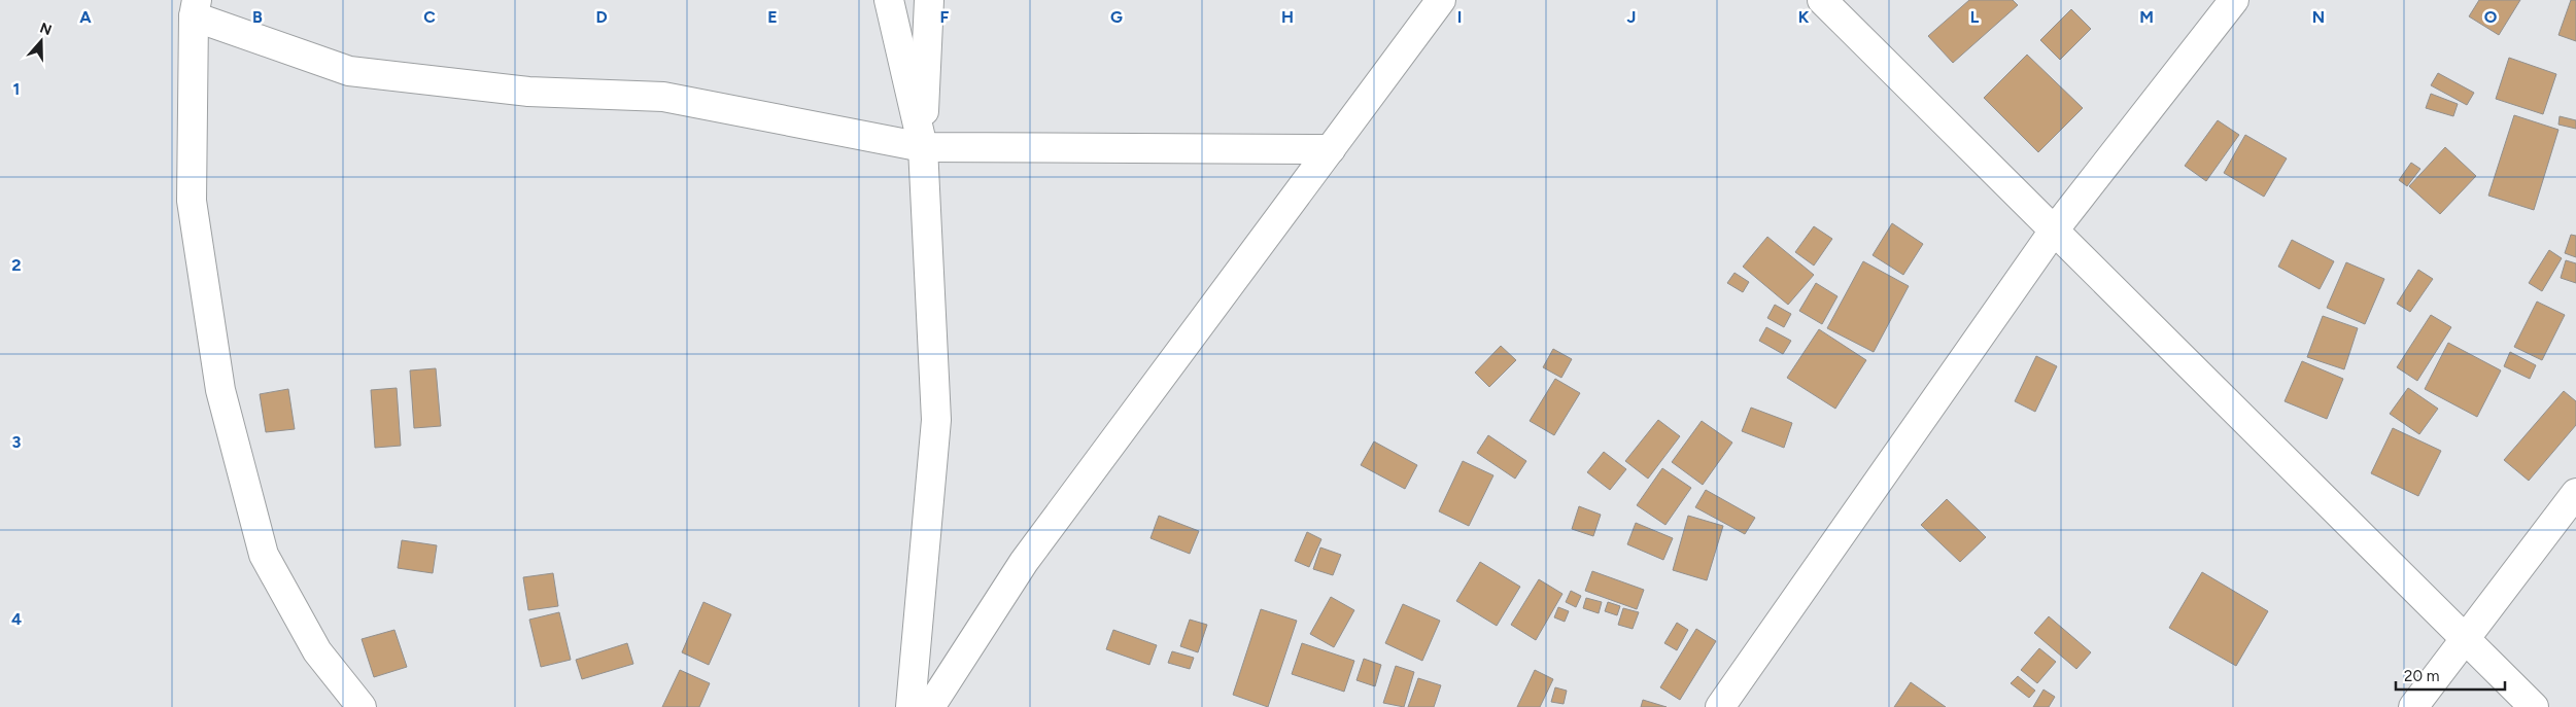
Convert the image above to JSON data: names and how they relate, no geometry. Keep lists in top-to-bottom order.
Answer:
{
  "scale_bar": "20 m",
  "north": "top",
  "grid": {
    "columns": [
      "A",
      "B",
      "C",
      "D",
      "E",
      "F",
      "G",
      "H",
      "I",
      "J",
      "K",
      "L",
      "M",
      "N",
      "O"
    ],
    "rows": [
      "1",
      "2",
      "3",
      "4"
    ]
  }
}
